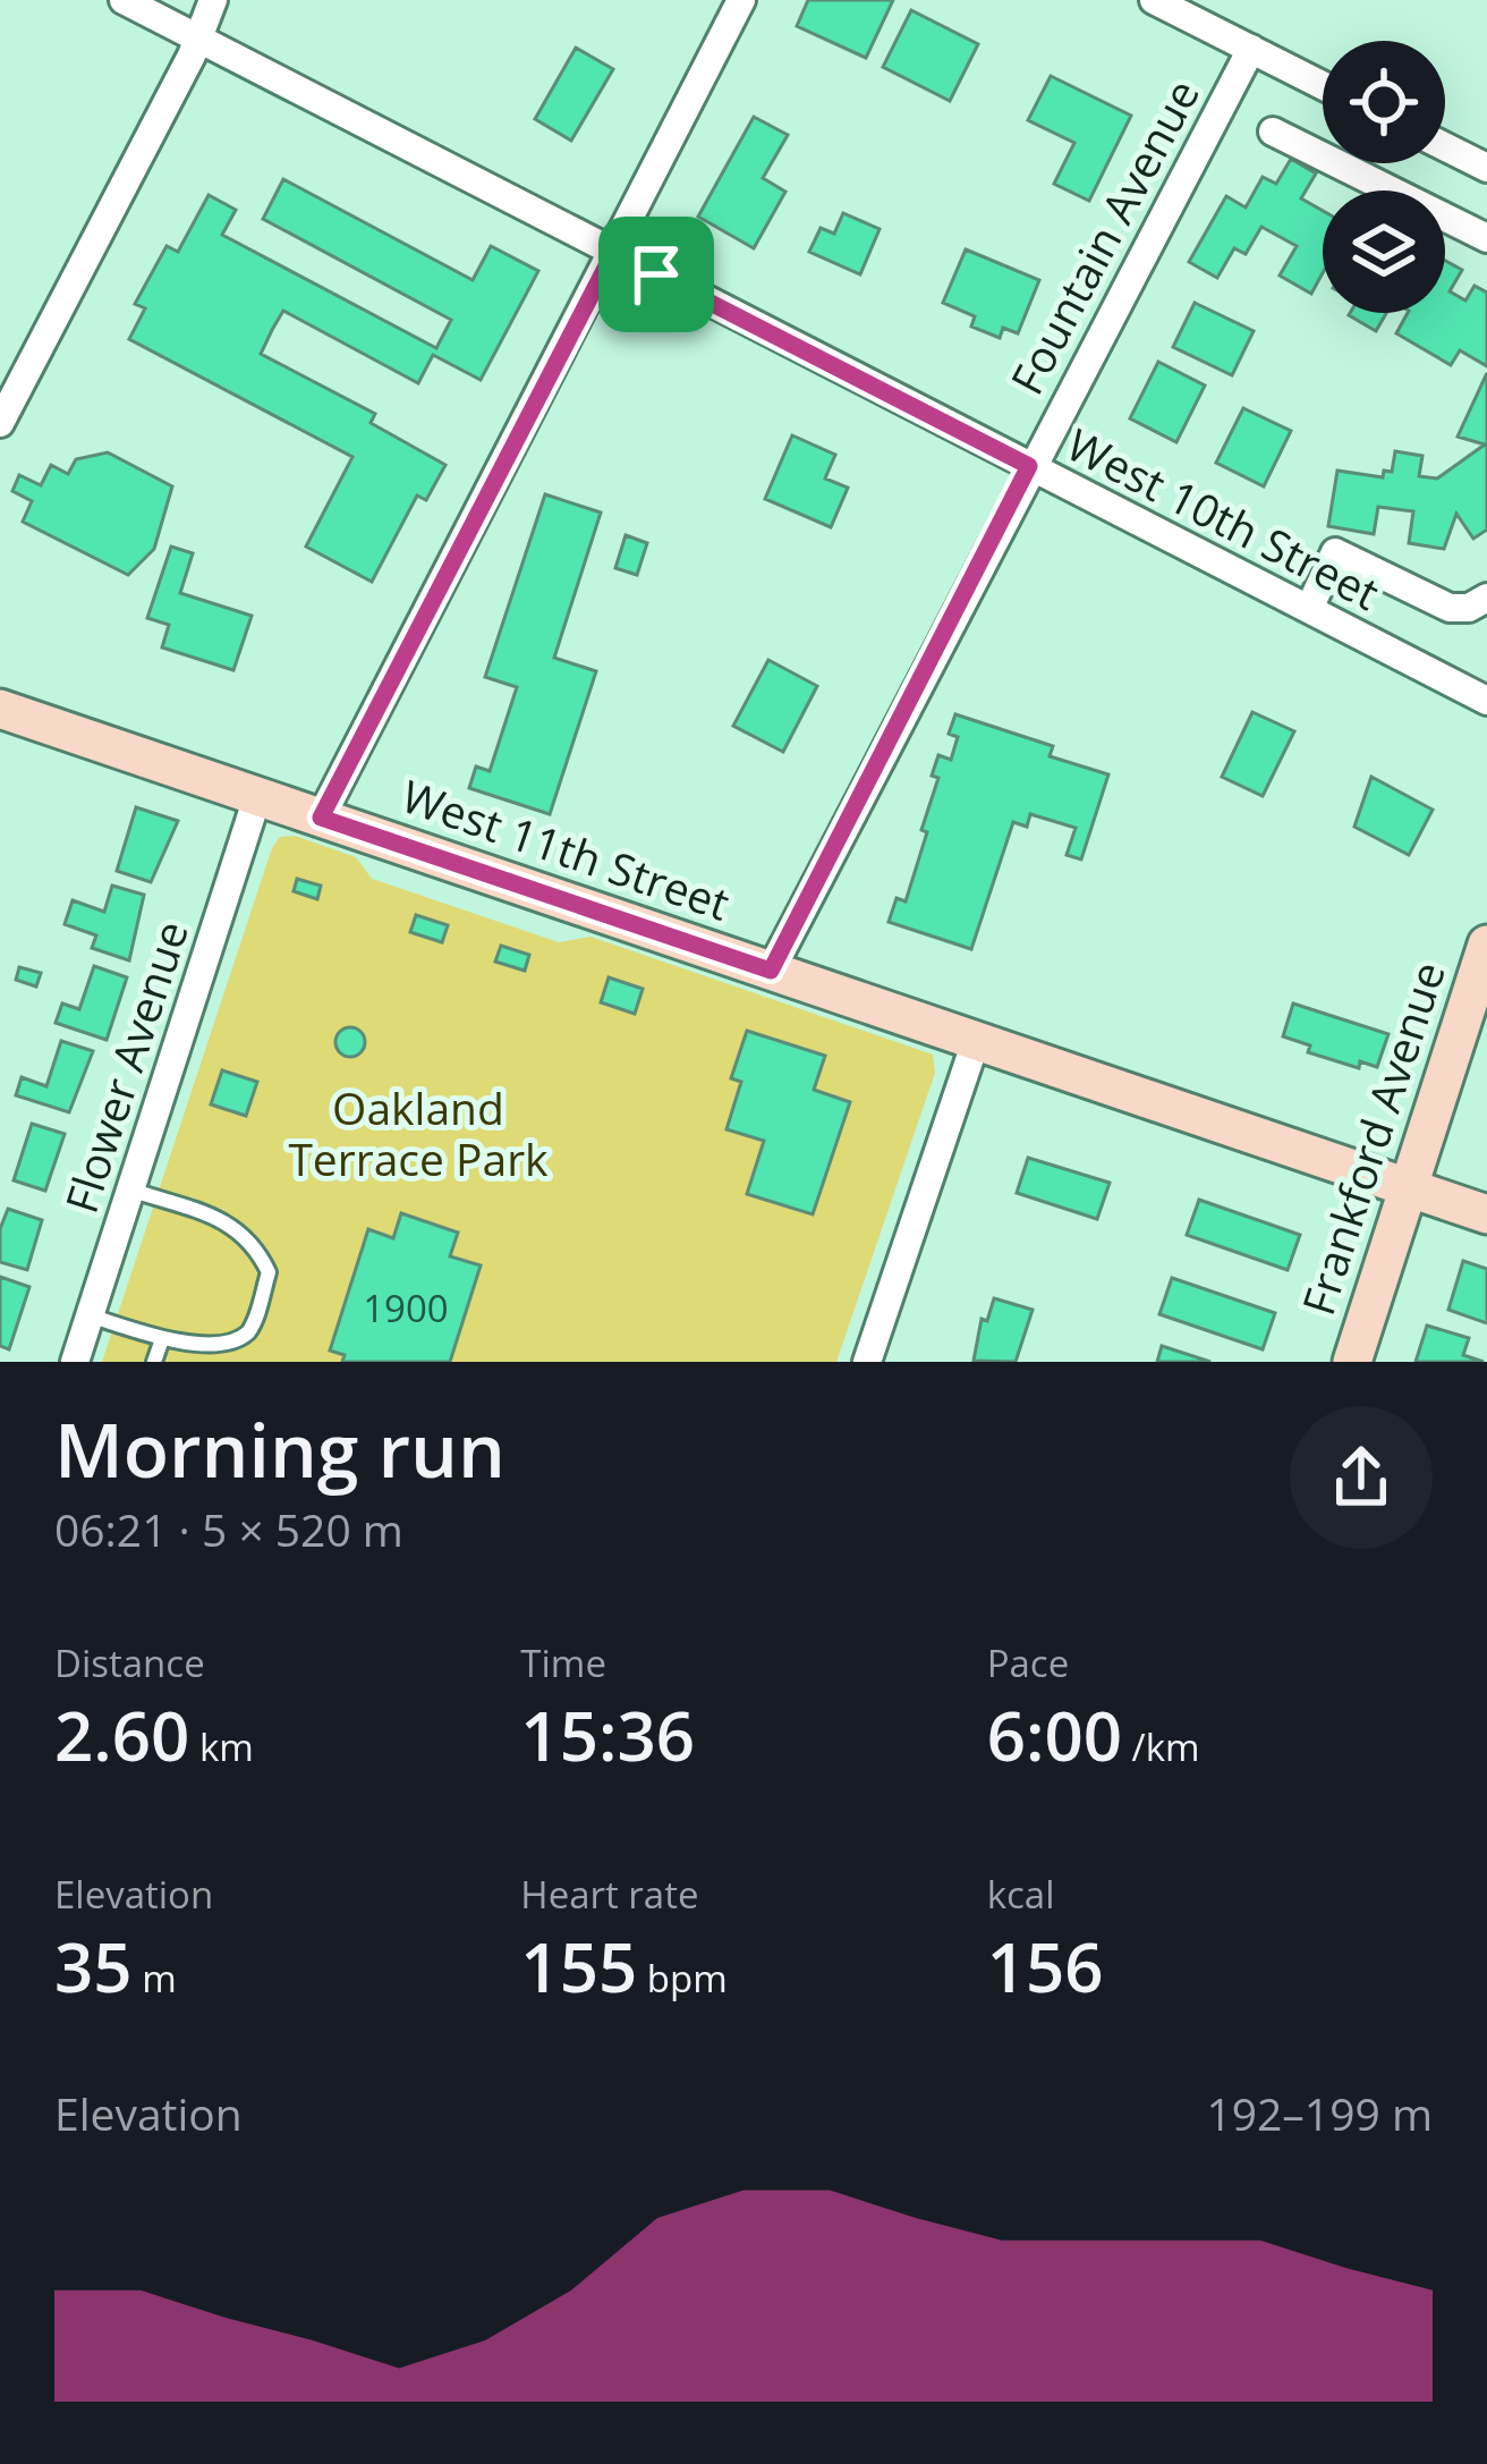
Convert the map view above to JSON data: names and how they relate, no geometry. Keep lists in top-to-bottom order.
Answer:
{
  "streets": {
    "main road": ["West 11th Street", "Frankford Avenue"],
    "street": ["Fountain Avenue", "West 10th Street", "Flower Avenue"]
  },
  "crossings": [
    ["Fountain Avenue", "West 10th Street"],
    ["Fountain Avenue", "West 11th Street"],
    ["West 11th Street", "Flower Avenue"],
    ["West 11th Street", "Frankford Avenue"]
  ],
  "parks": ["Oakland Terrace Park"],
  "house_numbers": ["1900"],
  "page": {
    "heading": ["Morning run", "06:21 · 5 × 520 m"],
    "stats": [
      ["Distance", "2.60 km"],
      ["Time", "15:36"],
      ["Pace", "6:00 /km"],
      ["Elevation", "35 m"],
      ["Heart rate", "155 bpm"],
      ["kcal", "156"]
    ],
    "chart": ["Elevation", "192–199 m"]
  }
}
